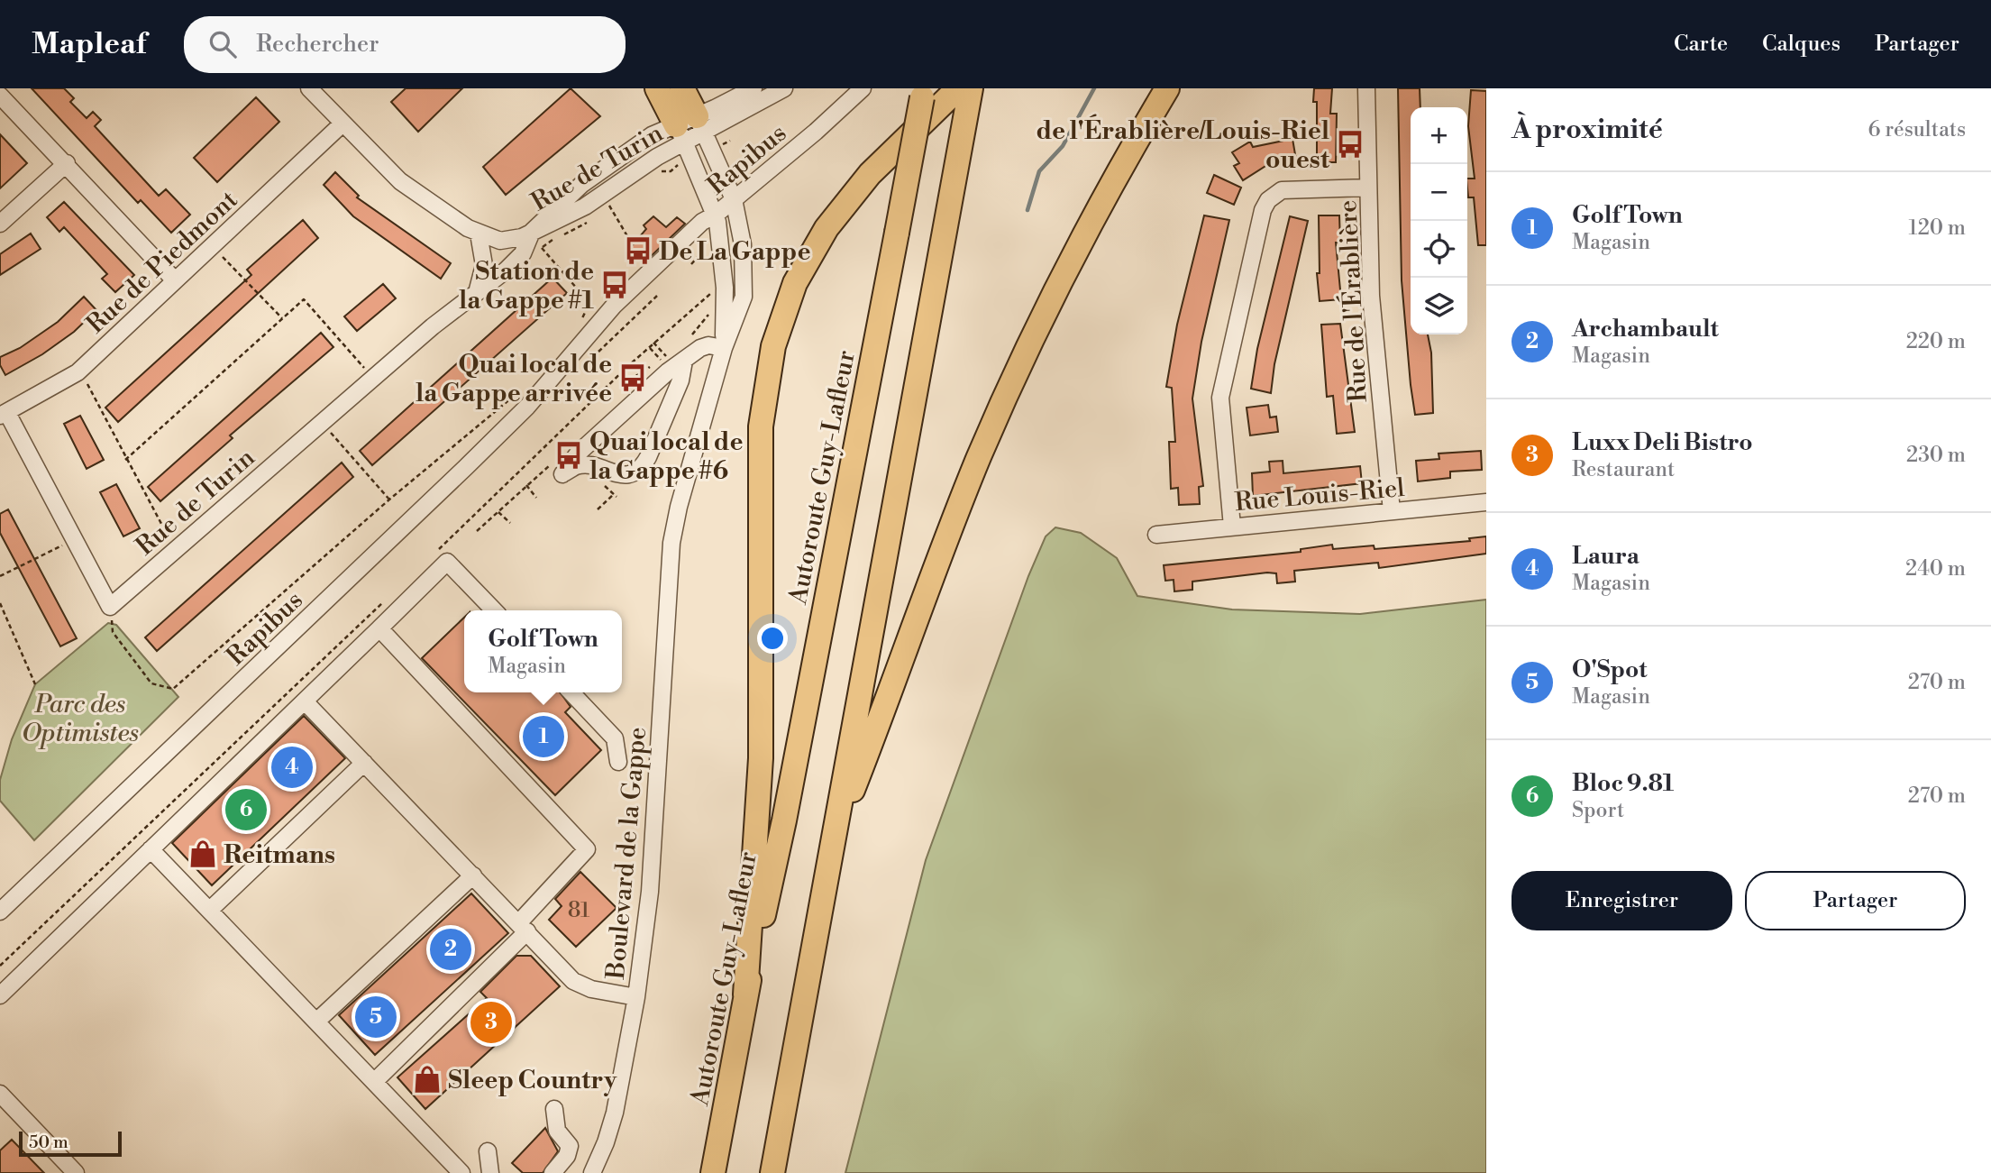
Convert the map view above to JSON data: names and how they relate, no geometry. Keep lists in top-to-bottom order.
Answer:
{
  "streets": {
    "highway": ["Autoroute Guy-Lafleur"],
    "street": [
      "Rapibus",
      "Rue de Turin",
      "Rue de Piedmont",
      "Rue de l'Érablière",
      "Rue Louis-Riel",
      "Boulevard de la Gappe"
    ]
  },
  "crossings": [
    ["Rapibus", "Boulevard de la Gappe"],
    ["Rue de Turin", "Boulevard de la Gappe"],
    ["Rue de l'Érablière", "Rue Louis-Riel"]
  ],
  "parks": ["Parc des Optimistes"],
  "places": {
    "bus stop": [
      "de l'Érablière/Louis-Riel ouest",
      "De La Gappe",
      "Station de la Gappe #1",
      "Quai local de la Gappe arrivée",
      "Quai local de la Gappe #6"
    ],
    "shop": ["Reitmans", "Sleep Country"]
  },
  "house_numbers": ["81"],
  "scale_bar": "50 m",
  "page": {
    "header": "Mapleaf",
    "search": "Rechercher",
    "nav": ["Carte", "Calques", "Partager"],
    "heading": ["À proximité", "6 résultats"],
    "map_buttons": ["+", "−"],
    "list": [
      {
        "mark": "1",
        "name": "Golf Town",
        "note": "Magasin",
        "value": "120 m"
      },
      {
        "mark": "2",
        "name": "Archambault",
        "note": "Magasin",
        "value": "220 m"
      },
      {
        "mark": "3",
        "name": "Luxx Deli Bistro",
        "note": "Restaurant",
        "value": "230 m"
      },
      {
        "mark": "4",
        "name": "Laura",
        "note": "Magasin",
        "value": "240 m"
      },
      {
        "mark": "5",
        "name": "O'Spot",
        "note": "Magasin",
        "value": "270 m"
      },
      {
        "mark": "6",
        "name": "Bloc 9.81",
        "note": "Sport",
        "value": "270 m"
      }
    ],
    "popup": ["Golf Town", "Magasin"],
    "pins": [
      "1",
      "4",
      "6",
      "2",
      "5",
      "3"
    ],
    "buttons": ["Enregistrer", "Partager"],
    "scale": "50 m"
  }
}
